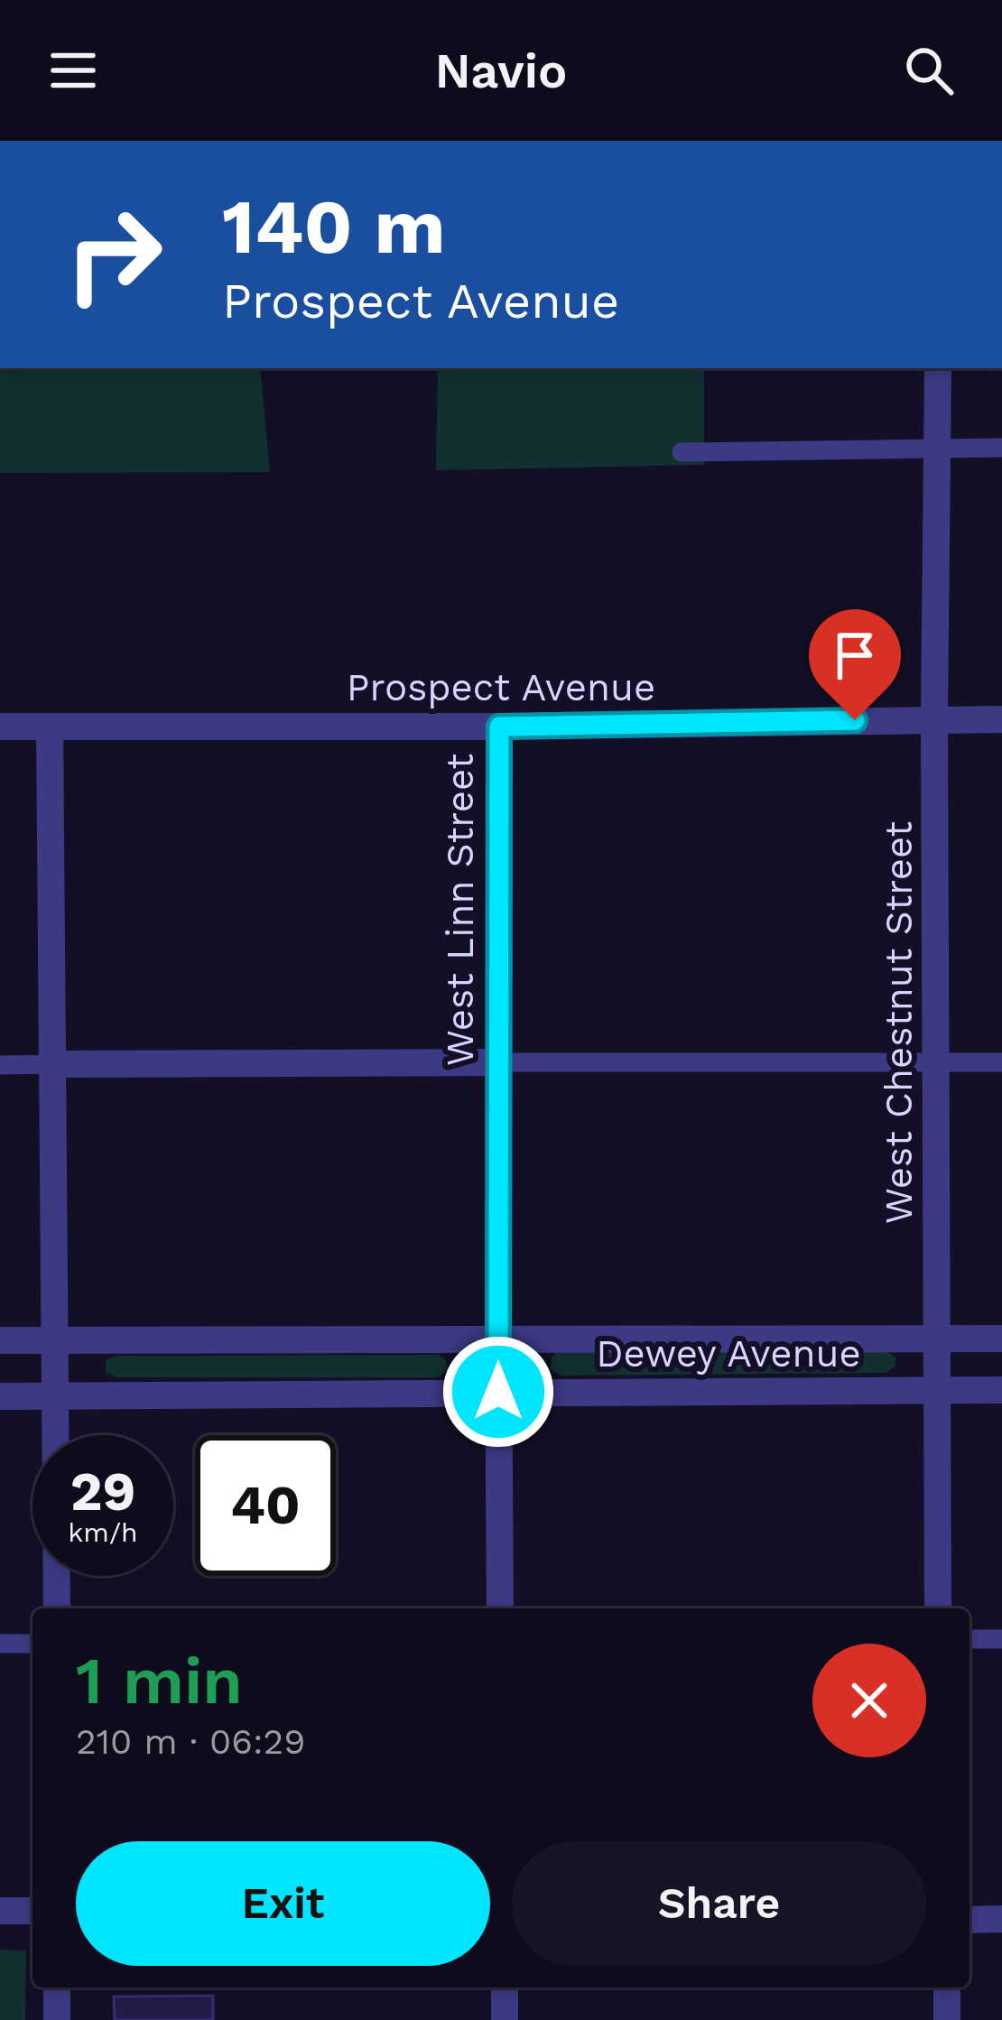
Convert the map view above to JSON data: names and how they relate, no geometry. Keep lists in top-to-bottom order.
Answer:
{
  "streets": {
    "street": [
      "Prospect Avenue",
      "West Linn Street",
      "West Chestnut Street",
      "Dewey Avenue"
    ]
  },
  "crossings": [
    ["Prospect Avenue", "West Linn Street"],
    ["Prospect Avenue", "West Chestnut Street"],
    ["West Linn Street", "Dewey Avenue"],
    ["West Chestnut Street", "Dewey Avenue"]
  ],
  "page": {
    "header": "Navio",
    "turn": ["140 m", "Prospect Avenue"],
    "speed": "29 km/h",
    "limit": "40",
    "heading": ["1 min", "210 m · 06:29"],
    "buttons": ["Exit", "Share"]
  }
}
